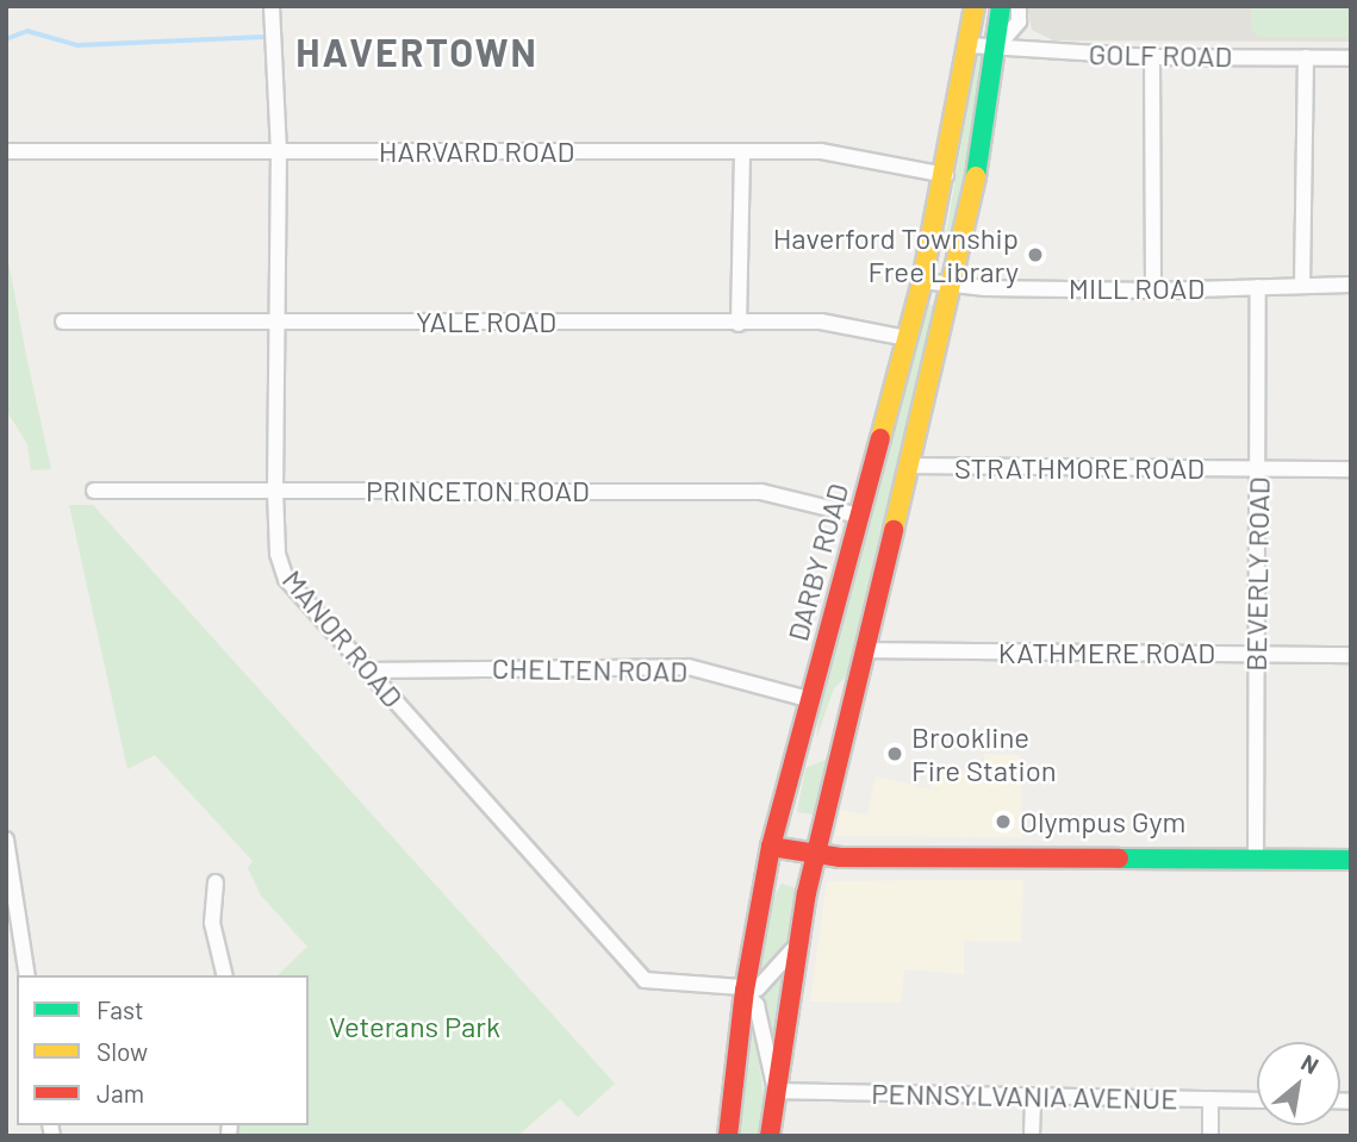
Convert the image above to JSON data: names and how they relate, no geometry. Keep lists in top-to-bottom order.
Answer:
{
  "streets": {
    "main road": ["DARBY ROAD"],
    "street": [
      "GOLF ROAD",
      "HARVARD ROAD",
      "MILL ROAD",
      "YALE ROAD",
      "STRATHMORE ROAD",
      "PRINCETON ROAD",
      "BEVERLY ROAD",
      "MANOR ROAD",
      "KATHMERE ROAD",
      "CHELTEN ROAD",
      "PENNSYLVANIA AVENUE"
    ]
  },
  "crossings": [
    ["GOLF ROAD", "DARBY ROAD"],
    ["HARVARD ROAD", "DARBY ROAD"],
    ["HARVARD ROAD", "MANOR ROAD"],
    ["MILL ROAD", "DARBY ROAD"],
    ["MILL ROAD", "BEVERLY ROAD"],
    ["YALE ROAD", "DARBY ROAD"],
    ["YALE ROAD", "MANOR ROAD"],
    ["STRATHMORE ROAD", "BEVERLY ROAD"],
    ["PRINCETON ROAD", "DARBY ROAD"],
    ["PRINCETON ROAD", "MANOR ROAD"],
    ["DARBY ROAD", "MANOR ROAD"],
    ["DARBY ROAD", "CHELTEN ROAD"],
    ["BEVERLY ROAD", "KATHMERE ROAD"],
    ["MANOR ROAD", "CHELTEN ROAD"]
  ],
  "districts": ["HAVERTOWN"],
  "parks": ["Veterans Park"],
  "places": ["Haverford Township Free Library", "Brookline Fire Station", "Olympus Gym"],
  "legend": ["Fast", "Slow", "Jam"],
  "north": "top right"
}
